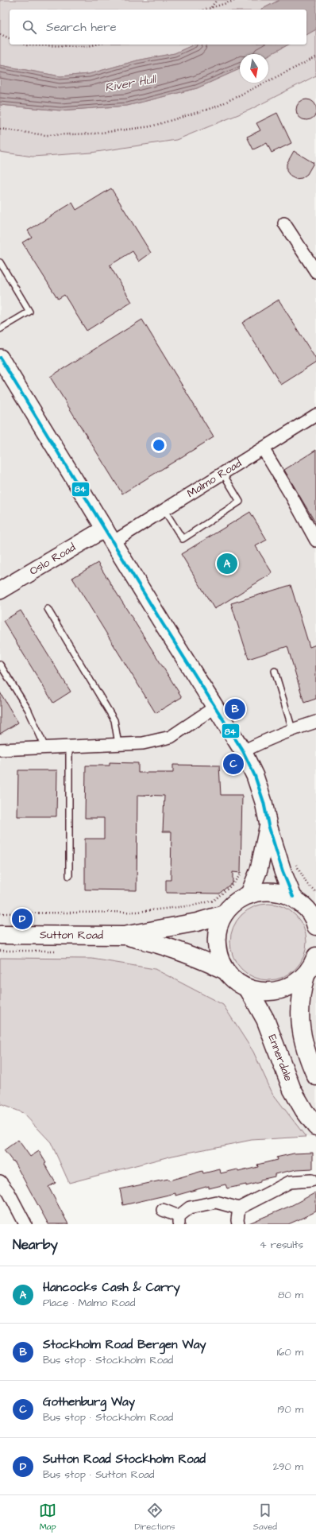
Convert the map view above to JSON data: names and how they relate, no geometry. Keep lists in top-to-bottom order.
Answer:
{
  "streets": {
    "highway": ["Sutton Road", "Ennerdale"],
    "street": ["Malmo Road", "Oslo Road"]
  },
  "crossings": [
    ["Malmo Road", "Oslo Road"]
  ],
  "water": ["River Hull"],
  "lines": ["transit line 84"],
  "north": "bottom",
  "page": {
    "search": "Search here",
    "pins": [
      "A",
      "B",
      "C",
      "D"
    ],
    "heading": ["Nearby", "4 results"],
    "list": [
      {
        "mark": "A",
        "name": "Hancocks Cash & Carry",
        "note": "Place · Malmo Road",
        "value": "80 m"
      },
      {
        "mark": "B",
        "name": "Stockholm Road Bergen Way",
        "note": "Bus stop · Stockholm Road",
        "value": "160 m"
      },
      {
        "mark": "C",
        "name": "Gothenburg Way",
        "note": "Bus stop · Stockholm Road",
        "value": "190 m"
      },
      {
        "mark": "D",
        "name": "Sutton Road Stockholm Road",
        "note": "Bus stop · Sutton Road",
        "value": "290 m"
      }
    ],
    "nav": ["Map", "Directions", "Saved"]
  }
}
